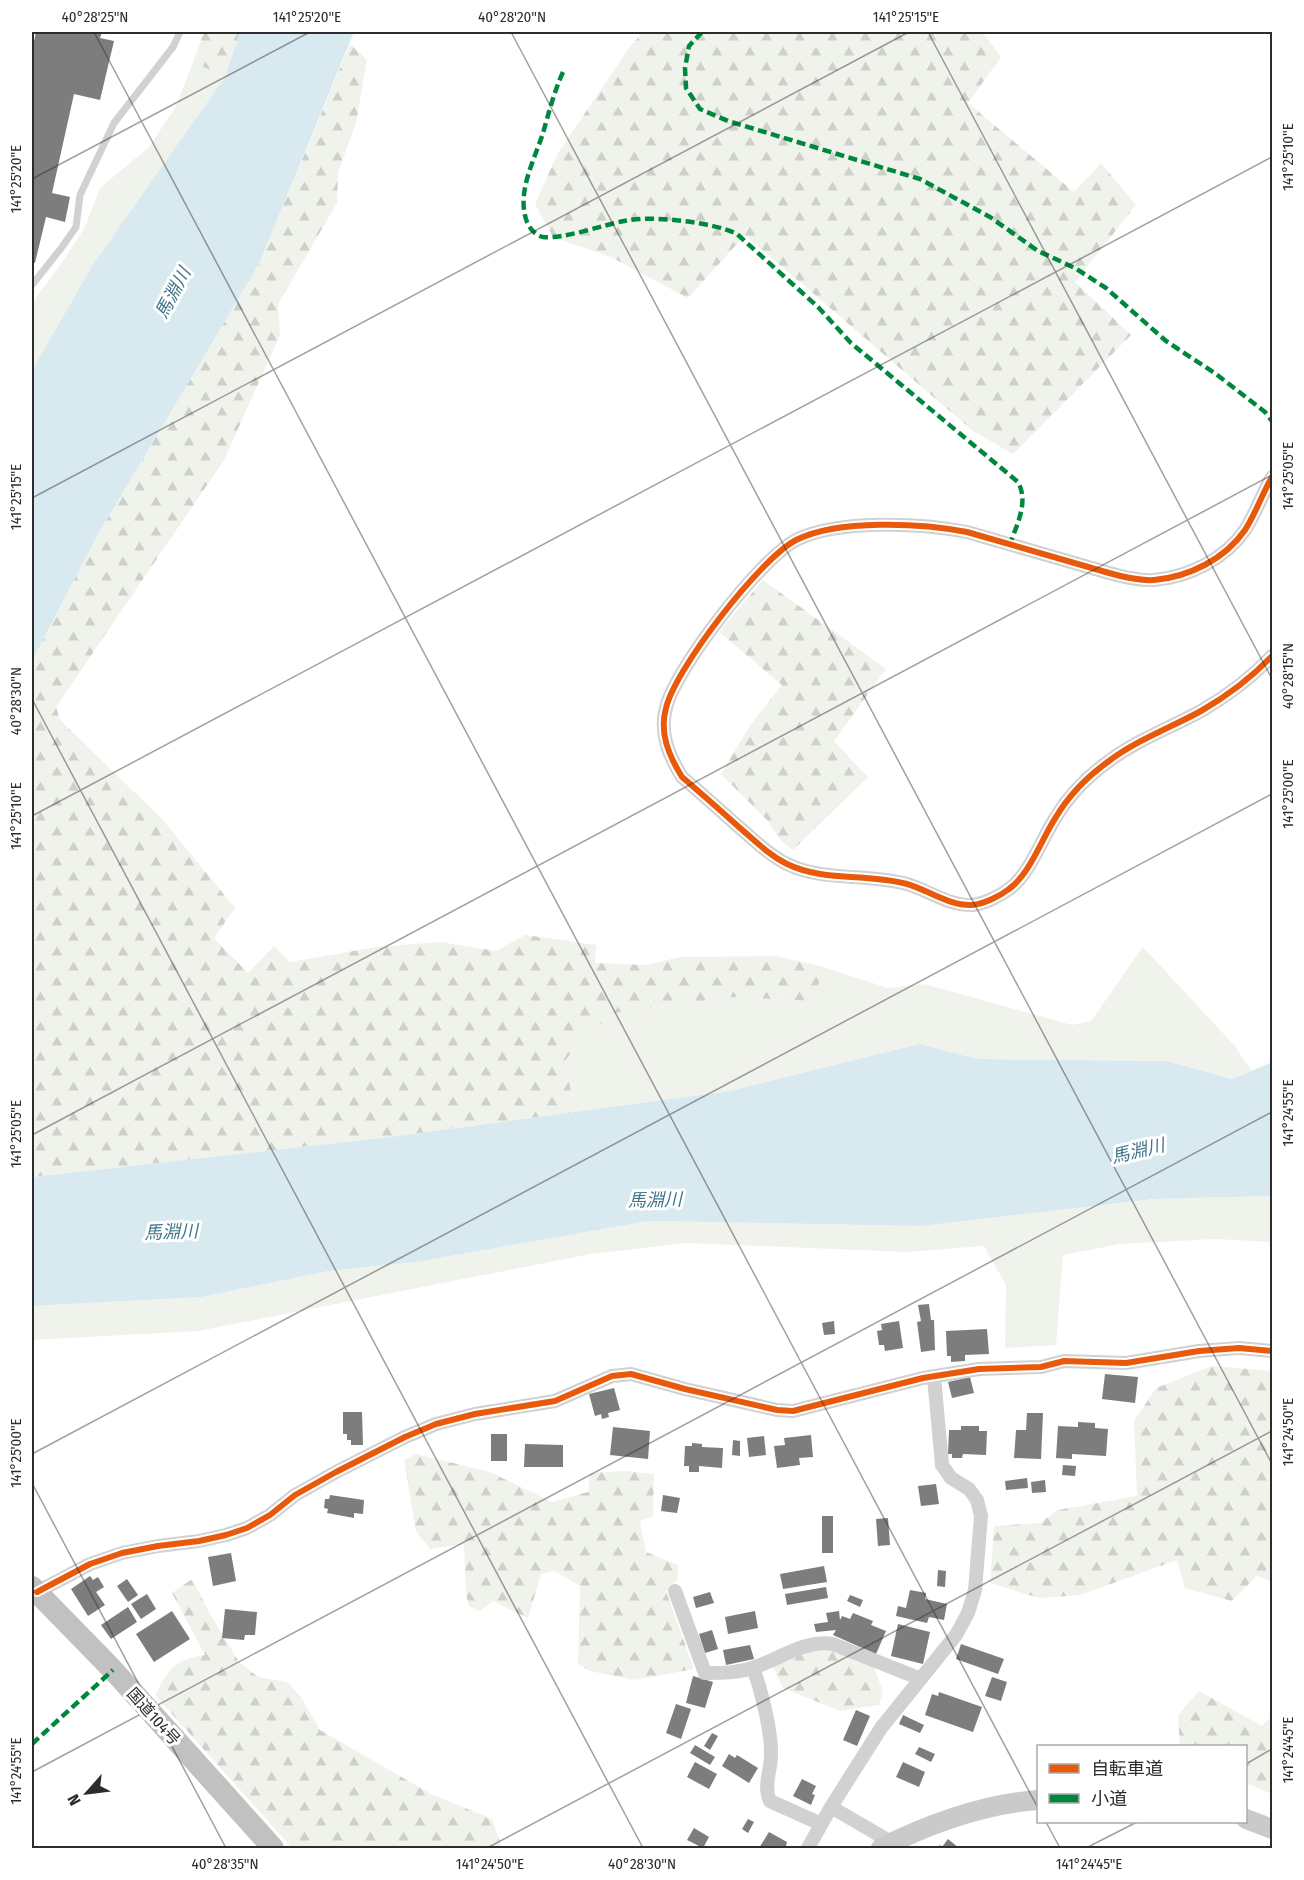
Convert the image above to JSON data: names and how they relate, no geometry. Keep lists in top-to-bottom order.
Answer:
{
  "streets": {
    "highway": ["国道104号"]
  },
  "water": ["馬淵川"],
  "legend": ["自転車道", "小道"],
  "north": "bottom left",
  "coordinates": [
    "40°28'25\"N",
    "141°25'20\"E",
    "40°28'20\"N",
    "141°25'15\"E",
    "141°25'10\"E",
    "141°25'05\"E",
    "40°28'15\"N",
    "40°28'30\"N",
    "141°25'00\"E",
    "141°24'55\"E",
    "141°24'50\"E",
    "141°24'45\"E",
    "40°28'35\"N"
  ]
}
